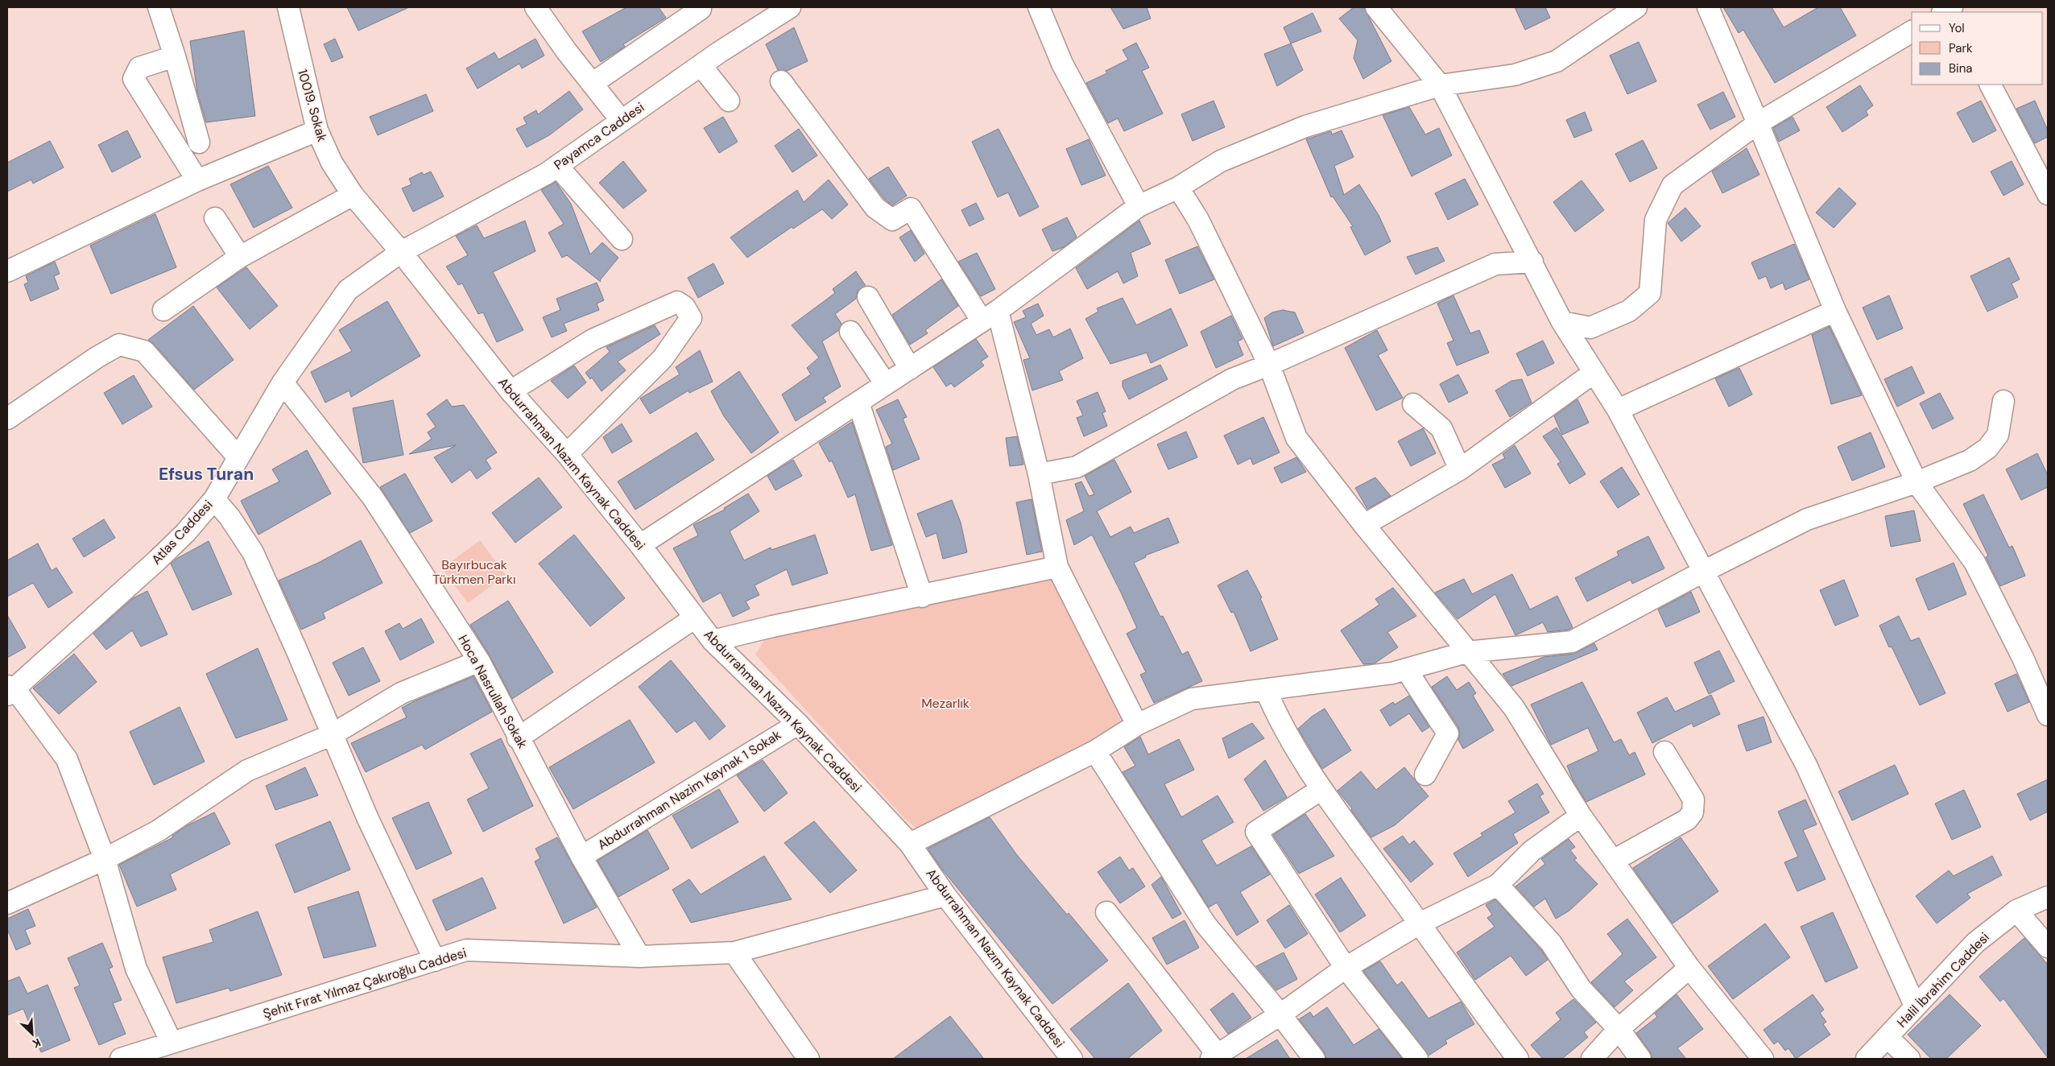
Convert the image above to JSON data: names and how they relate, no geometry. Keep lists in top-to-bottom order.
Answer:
{
  "streets": {
    "street": [
      "10019. Sokak",
      "Payamca Caddesi",
      "Abdurrahman Nazım Kaynak Caddesi",
      "Atlas Caddesi",
      "Hoca Nasrullah Sokak",
      "Abdurrahman Nazim Kaynak 1 Sokak",
      "Halil İbrahim Caddesi",
      "Şehit Fırat Yılmaz Çakıroğlu Caddesi"
    ]
  },
  "crossings": [
    ["10019. Sokak", "Payamca Caddesi"],
    ["10019. Sokak", "Abdurrahman Nazım Kaynak Caddesi"],
    ["10019. Sokak", "Atlas Caddesi"],
    ["Payamca Caddesi", "Abdurrahman Nazım Kaynak Caddesi"],
    ["Payamca Caddesi", "Atlas Caddesi"],
    ["Abdurrahman Nazım Kaynak Caddesi", "Atlas Caddesi"],
    ["Abdurrahman Nazım Kaynak Caddesi", "Abdurrahman Nazim Kaynak 1 Sokak"],
    ["Abdurrahman Nazım Kaynak Caddesi", "Şehit Fırat Yılmaz Çakıroğlu Caddesi"],
    ["Atlas Caddesi", "Hoca Nasrullah Sokak"],
    ["Hoca Nasrullah Sokak", "Abdurrahman Nazim Kaynak 1 Sokak"],
    ["Hoca Nasrullah Sokak", "Şehit Fırat Yılmaz Çakıroğlu Caddesi"]
  ],
  "districts": ["Efsus Turan"],
  "parks": ["Bayırbucak Türkmen Parkı", "Mezarlık"],
  "legend": ["Yol", "Park", "Bina"],
  "north": "bottom right"
}
